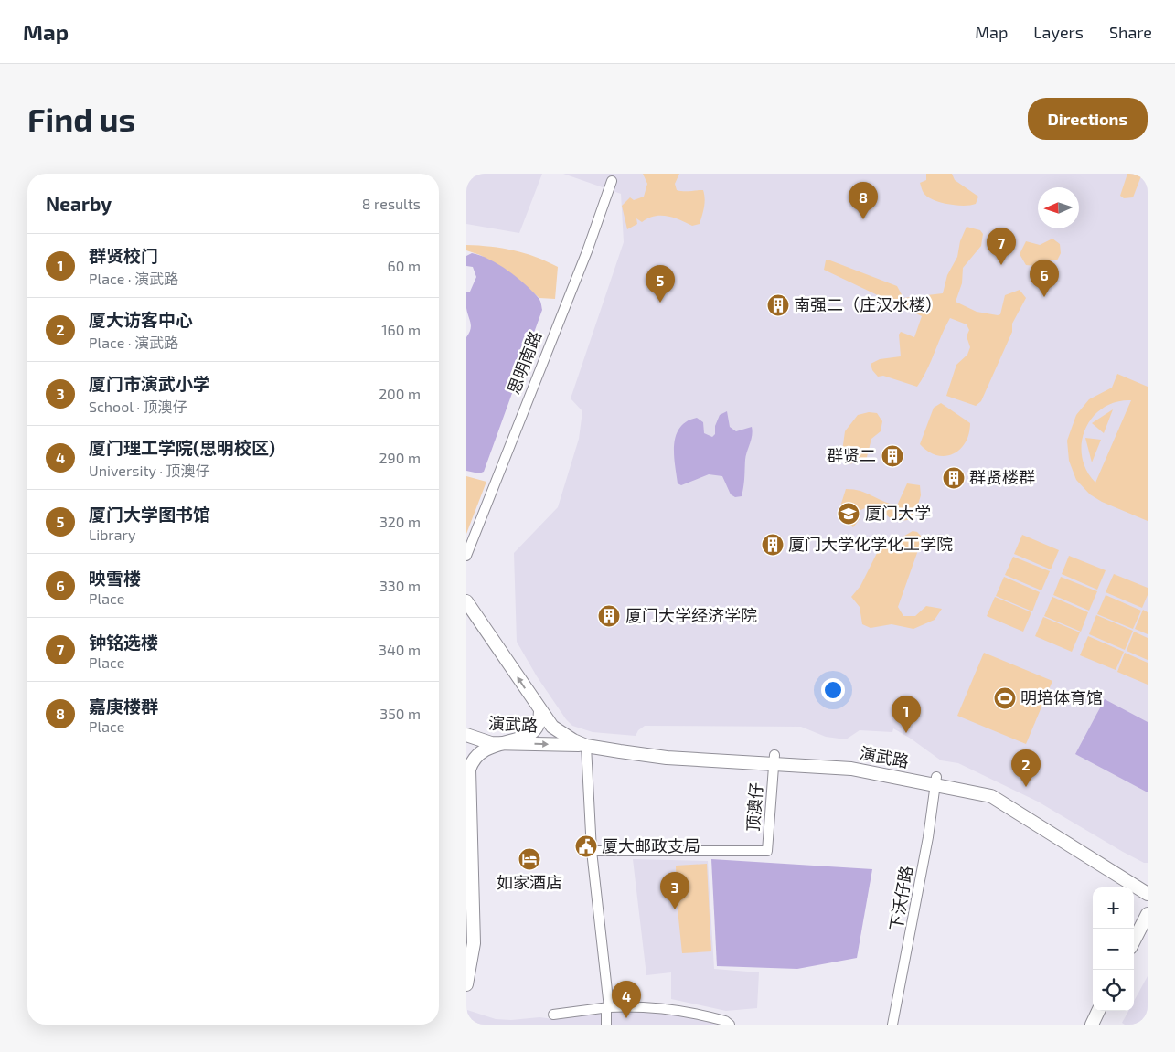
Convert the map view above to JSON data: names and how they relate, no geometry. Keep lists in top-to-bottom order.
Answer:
{
  "streets": {
    "main road": ["演武路"],
    "street": ["思明南路", "顶澳仔", "下沃仔路"]
  },
  "crossings": [
    ["演武路", "顶澳仔"],
    ["演武路", "下沃仔路"]
  ],
  "places": {
    "building": [
      "南强二（庄汉水楼）",
      "群贤二",
      "群贤楼群",
      "厦门大学化学化工学院",
      "厦门大学经济学院"
    ],
    "school or university": ["厦门大学"],
    "sports": ["明培体育馆"],
    "public building": ["厦大邮政支局"],
    "hotel": ["如家酒店"]
  },
  "north": "left",
  "page": {
    "header": "Map",
    "nav": ["Map", "Layers", "Share"],
    "buttons": "Directions",
    "title": "Find us",
    "heading": ["Nearby", "8 results"],
    "pins": [
      "8",
      "7",
      "6",
      "5",
      "1",
      "2",
      "3",
      "4"
    ],
    "list": [
      {
        "mark": "1",
        "name": "群贤校门",
        "note": "Place · 演武路",
        "value": "60 m"
      },
      {
        "mark": "2",
        "name": "厦大访客中心",
        "note": "Place · 演武路",
        "value": "160 m"
      },
      {
        "mark": "3",
        "name": "厦门市演武小学",
        "note": "School · 顶澳仔",
        "value": "200 m"
      },
      {
        "mark": "4",
        "name": "厦门理工学院(思明校区)",
        "note": "University · 顶澳仔",
        "value": "290 m"
      },
      {
        "mark": "5",
        "name": "厦门大学图书馆",
        "note": "Library",
        "value": "320 m"
      },
      {
        "mark": "6",
        "name": "映雪楼",
        "note": "Place",
        "value": "330 m"
      },
      {
        "mark": "7",
        "name": "钟铭选楼",
        "note": "Place",
        "value": "340 m"
      },
      {
        "mark": "8",
        "name": "嘉庚楼群",
        "note": "Place",
        "value": "350 m"
      }
    ],
    "map_buttons": ["+", "−"]
  }
}
